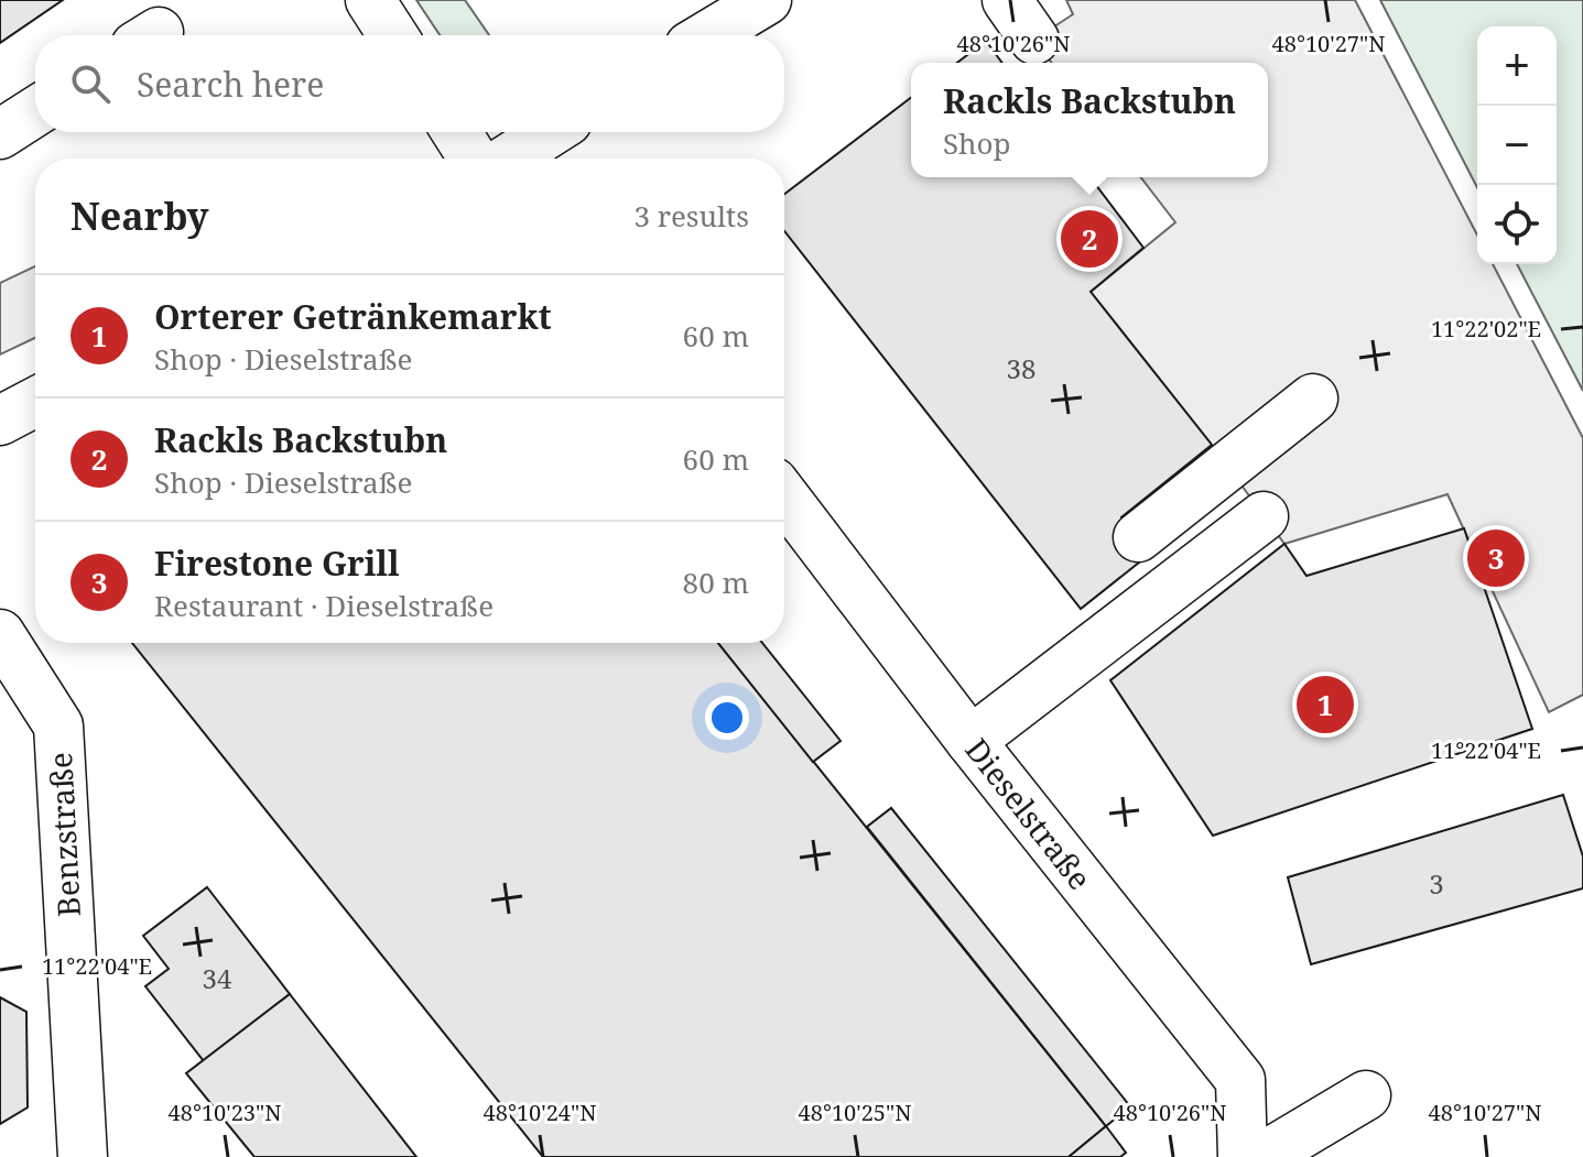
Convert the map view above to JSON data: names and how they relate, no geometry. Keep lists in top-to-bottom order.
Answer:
{
  "streets": {
    "street": ["Dieselstraße", "Benzstraße"]
  },
  "house_numbers": ["38", "3", "34"],
  "page": {
    "map_buttons": ["+", "−"],
    "search": "Search here",
    "popup": ["Rackls Backstubn", "Shop"],
    "heading": ["Nearby", "3 results"],
    "pins": ["2", "3", "1"],
    "list": [
      {
        "mark": "1",
        "name": "Orterer Getränkemarkt",
        "note": "Shop · Dieselstraße",
        "value": "60 m"
      },
      {
        "mark": "2",
        "name": "Rackls Backstubn",
        "note": "Shop · Dieselstraße",
        "value": "60 m"
      },
      {
        "mark": "3",
        "name": "Firestone Grill",
        "note": "Restaurant · Dieselstraße",
        "value": "80 m"
      }
    ]
  },
  "coordinates": [
    "48°10'26\"N",
    "48°10'27\"N",
    "11°22'02\"E",
    "11°22'04\"E",
    "48°10'23\"N",
    "48°10'24\"N",
    "48°10'25\"N"
  ]
}
